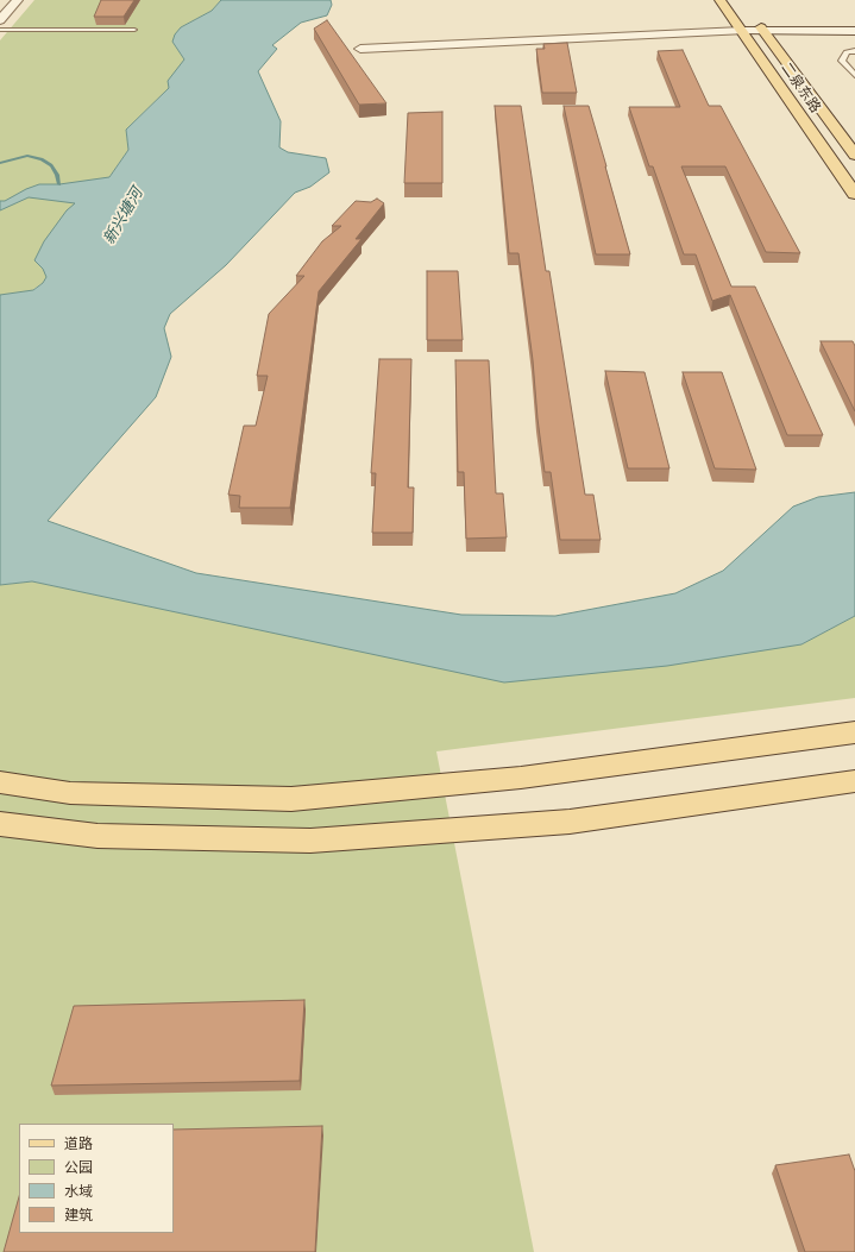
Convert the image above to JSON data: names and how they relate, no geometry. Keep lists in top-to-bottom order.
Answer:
{
  "streets": {
    "main road": ["二泉东路"]
  },
  "water": ["新兴塘河"],
  "legend": [
    "道路",
    "公园",
    "水域",
    "建筑"
  ]
}
